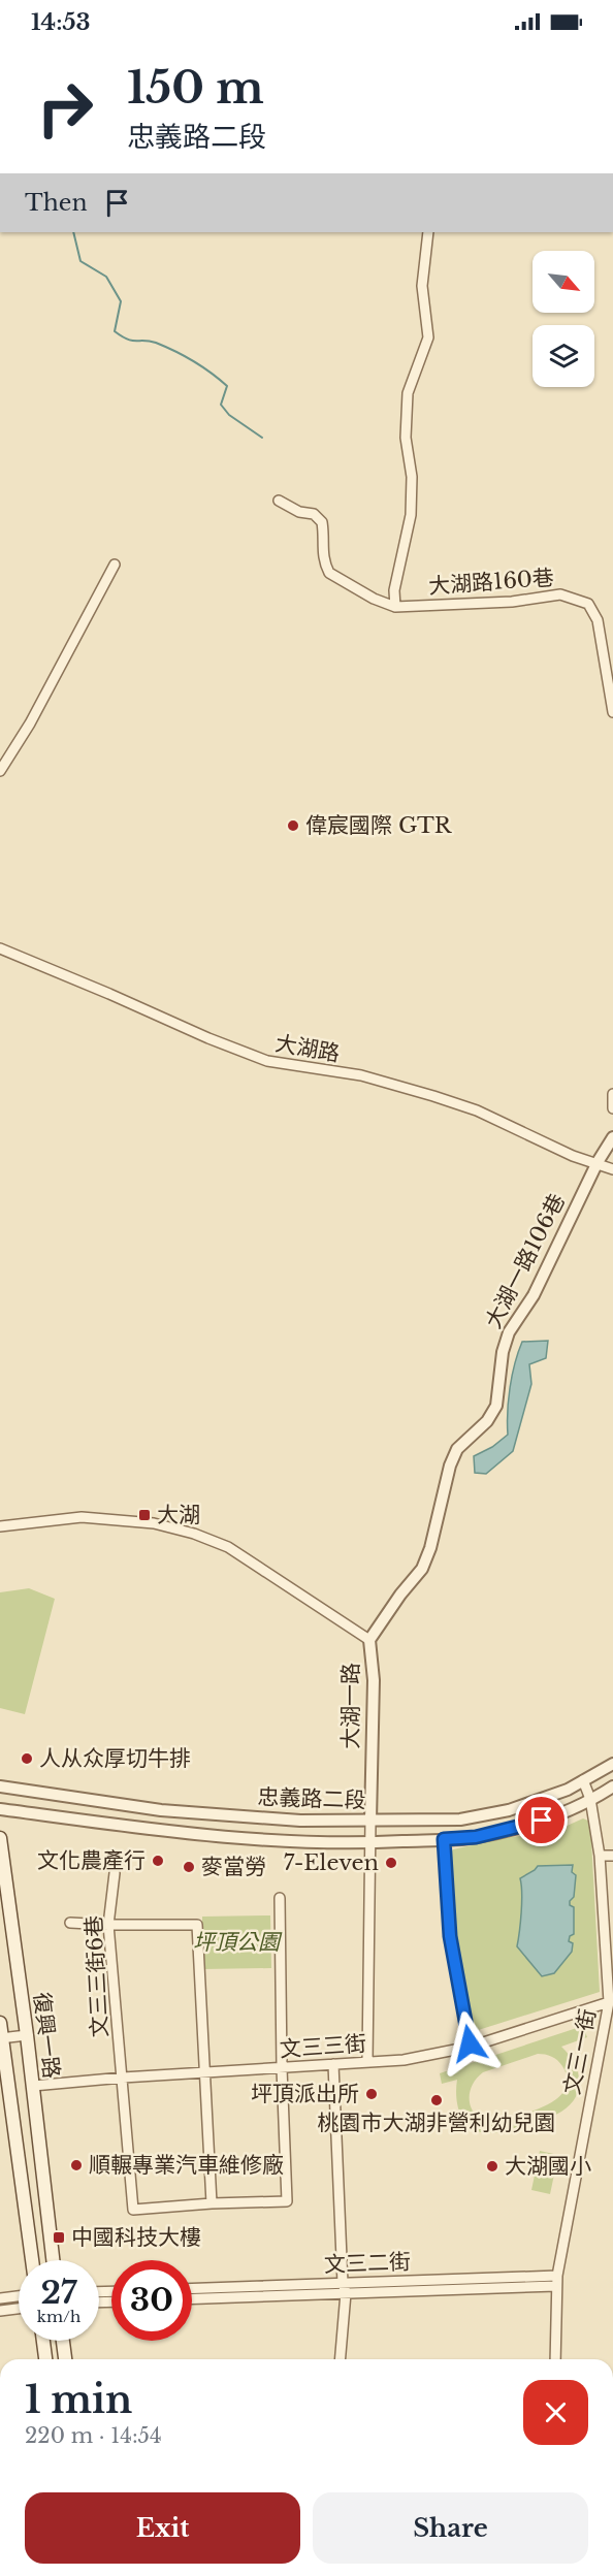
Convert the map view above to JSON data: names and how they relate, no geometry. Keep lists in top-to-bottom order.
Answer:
{
  "streets": {
    "main road": ["復興一路"],
    "street": [
      "大湖路160巷",
      "大湖路",
      "大湖一路106巷",
      "大湖一路",
      "忠義路二段",
      "文三三街6巷",
      "文三三街",
      "文三一街",
      "文三二街"
    ]
  },
  "crossings": [
    ["大湖路", "大湖一路106巷"],
    ["大湖一路106巷", "大湖一路"],
    ["大湖一路", "忠義路二段"],
    ["大湖一路", "文三三街"],
    ["忠義路二段", "文三一街"],
    ["文三三街6巷", "文三三街"],
    ["復興一路", "文三三街"],
    ["文三三街", "文三一街"],
    ["文三一街", "文三二街"]
  ],
  "parks": ["坪頂公園"],
  "places": {
    "other": [
      "偉宸國際 GTR",
      "人从众厚切牛排",
      "文化農產行",
      "7-Eleven",
      "麥當勞",
      "坪頂派出所",
      "桃園市大湖非營利幼兒園",
      "順輾專業汽車維修廠",
      "大湖國小"
    ],
    "transit": ["大湖", "中國科技大樓"]
  },
  "north": "bottom right",
  "page": {
    "status": "14:53",
    "turn": ["150 m", "忠義路二段"],
    "then": "Then",
    "speed": "27 km/h",
    "limit": "30",
    "heading": ["1 min", "220 m · 14:54"],
    "buttons": ["Exit", "Share"]
  }
}
